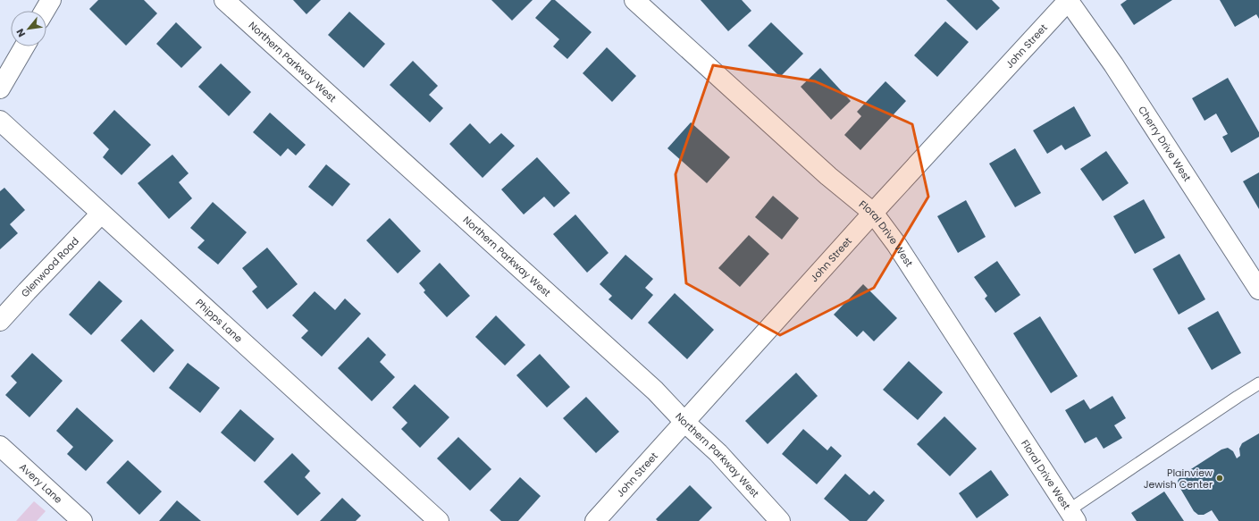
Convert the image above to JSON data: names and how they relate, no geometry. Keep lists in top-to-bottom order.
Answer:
{
  "streets": {
    "street": [
      "John Street",
      "Northern Parkway West",
      "Cherry Drive West",
      "Floral Drive West",
      "Glenwood Road",
      "Phipps Lane",
      "Avery Lane"
    ]
  },
  "crossings": [
    ["John Street", "Northern Parkway West"],
    ["John Street", "Cherry Drive West"],
    ["John Street", "Floral Drive West"],
    ["Glenwood Road", "Phipps Lane"]
  ],
  "places": ["Plainview Jewish Center"],
  "north": "bottom left"
}
